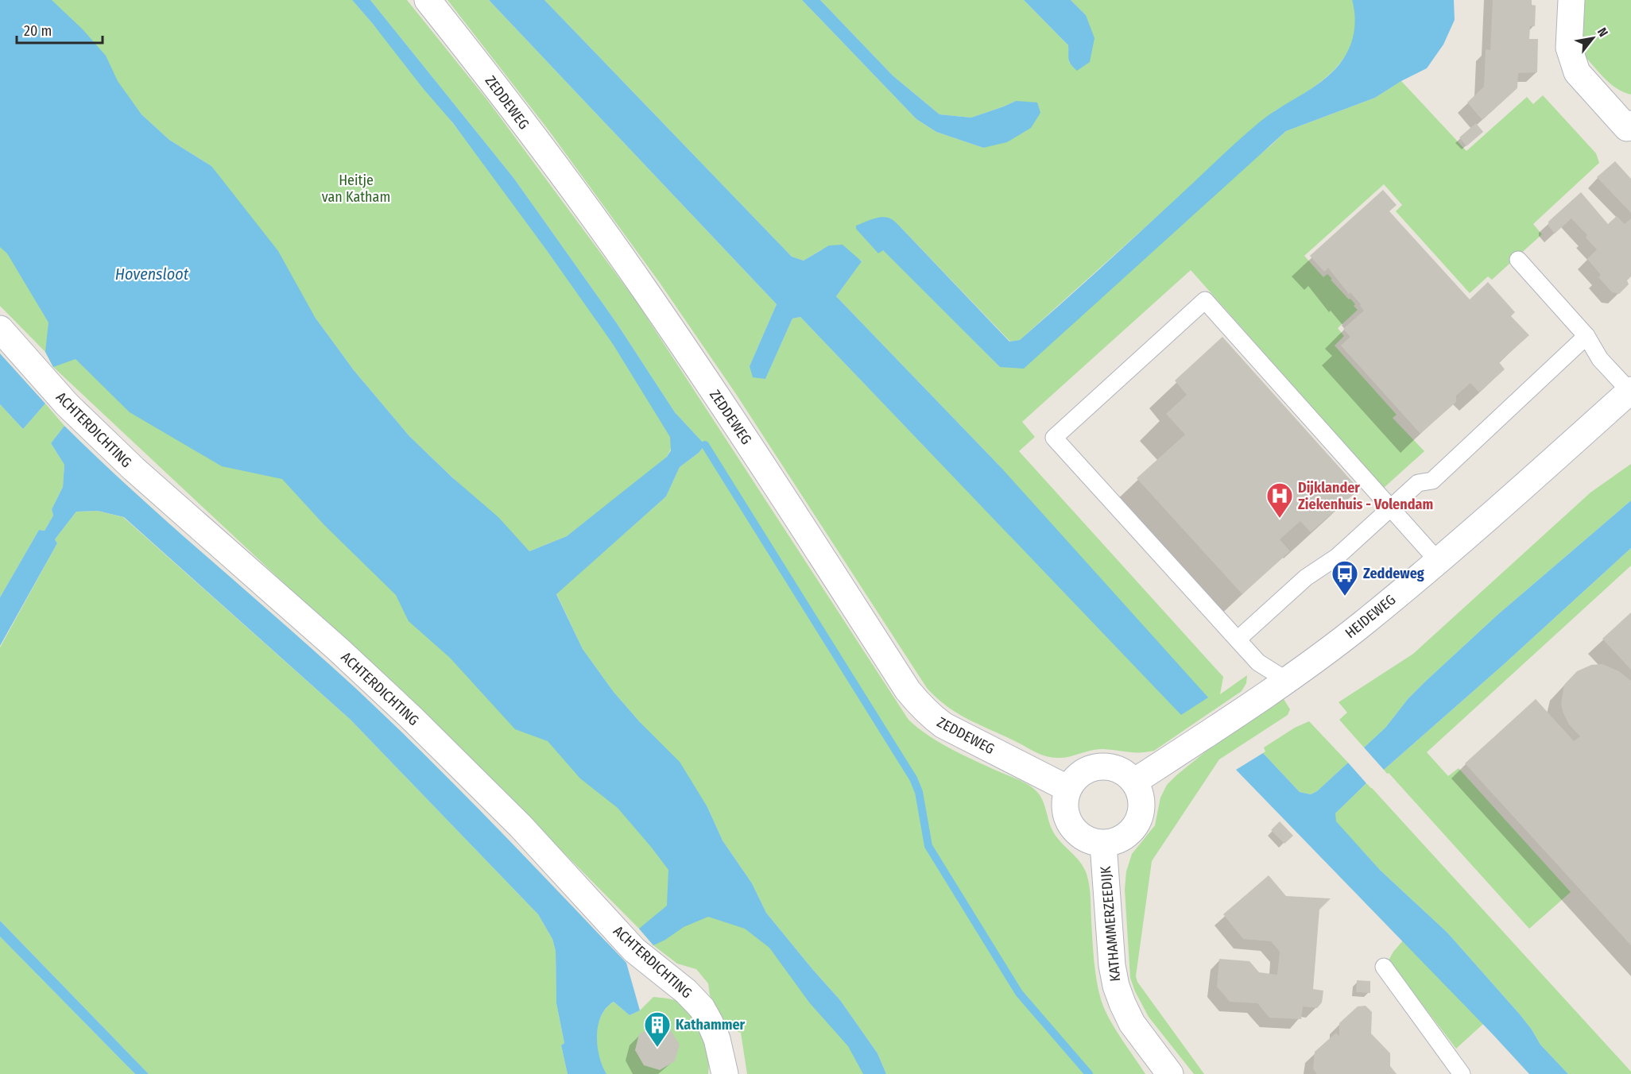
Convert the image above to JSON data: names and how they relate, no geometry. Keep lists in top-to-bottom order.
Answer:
{
  "streets": {
    "street": [
      "ZEDDEWEG",
      "ACHTERDICHTING",
      "HEIDEWEG",
      "KATHAMMERZEEDIJK"
    ]
  },
  "crossings": [
    ["ZEDDEWEG", "HEIDEWEG"],
    ["ZEDDEWEG", "KATHAMMERZEEDIJK"],
    ["HEIDEWEG", "KATHAMMERZEEDIJK"]
  ],
  "water": ["Hovensloot"],
  "parks": ["Heitje van Katham"],
  "places": {
    "hospital": ["Dijklander Ziekenhuis - Volendam"],
    "bus stop": ["Zeddeweg"],
    "building": ["Kathammer"]
  },
  "scale_bar": "20 m",
  "north": "top right"
}
